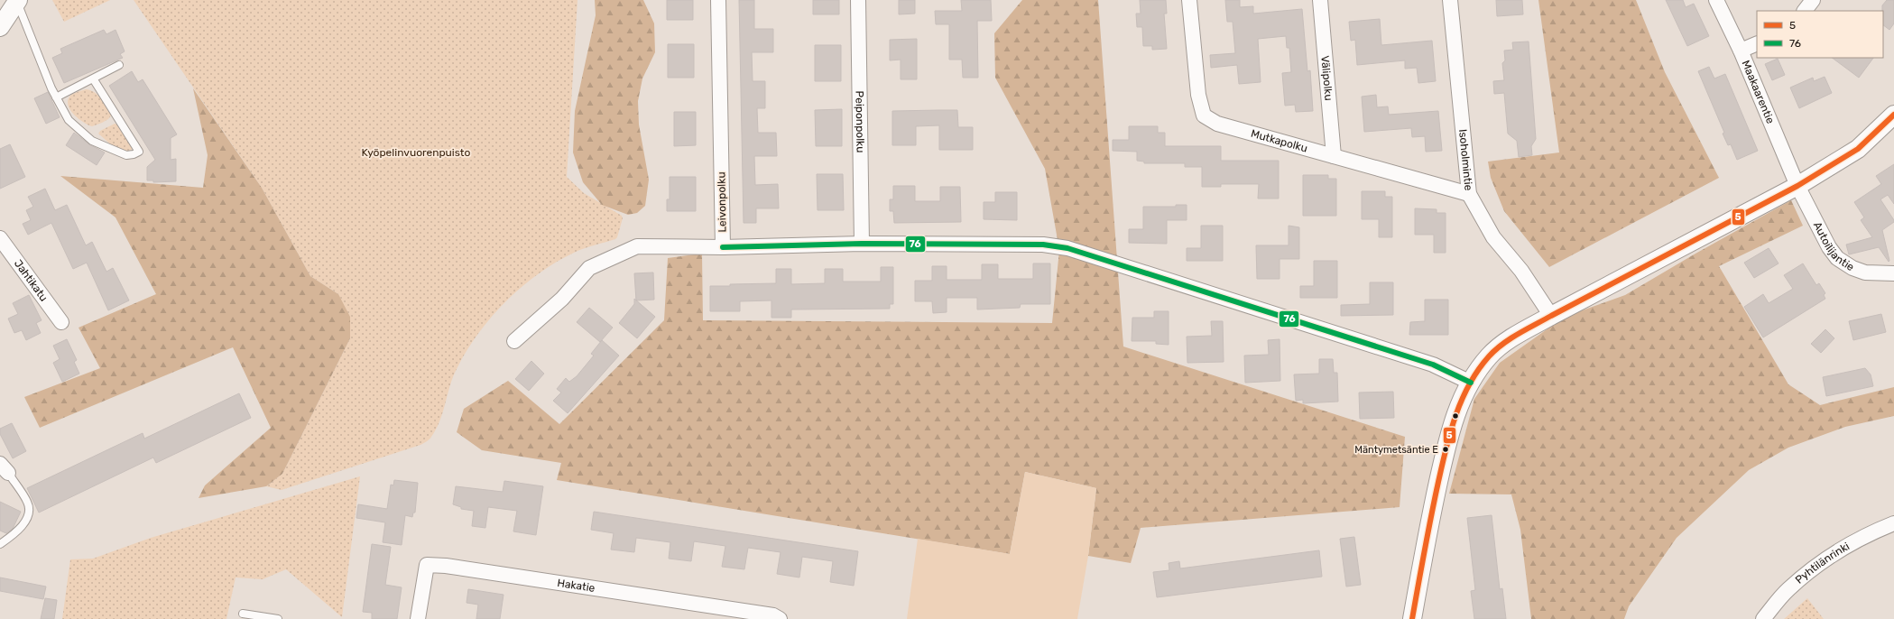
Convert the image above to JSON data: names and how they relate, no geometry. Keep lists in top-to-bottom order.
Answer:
{
  "streets": {
    "street": [
      "Välipolku",
      "Maakaarentie",
      "Peiponpolku",
      "Mutkapolku",
      "Isoholmintie",
      "Leivonpolku",
      "Autoilijantie",
      "Jahtikatu",
      "Pyhtilänrinki",
      "Hakatie"
    ]
  },
  "crossings": [
    ["Välipolku", "Mutkapolku"],
    ["Maakaarentie", "Autoilijantie"],
    ["Mutkapolku", "Isoholmintie"]
  ],
  "parks": ["Kyöpelinvuorenpuisto"],
  "places": ["Mäntymetsäntie E"],
  "lines": ["transit line 5", "transit line 76"],
  "legend": ["5", "76"]
}
